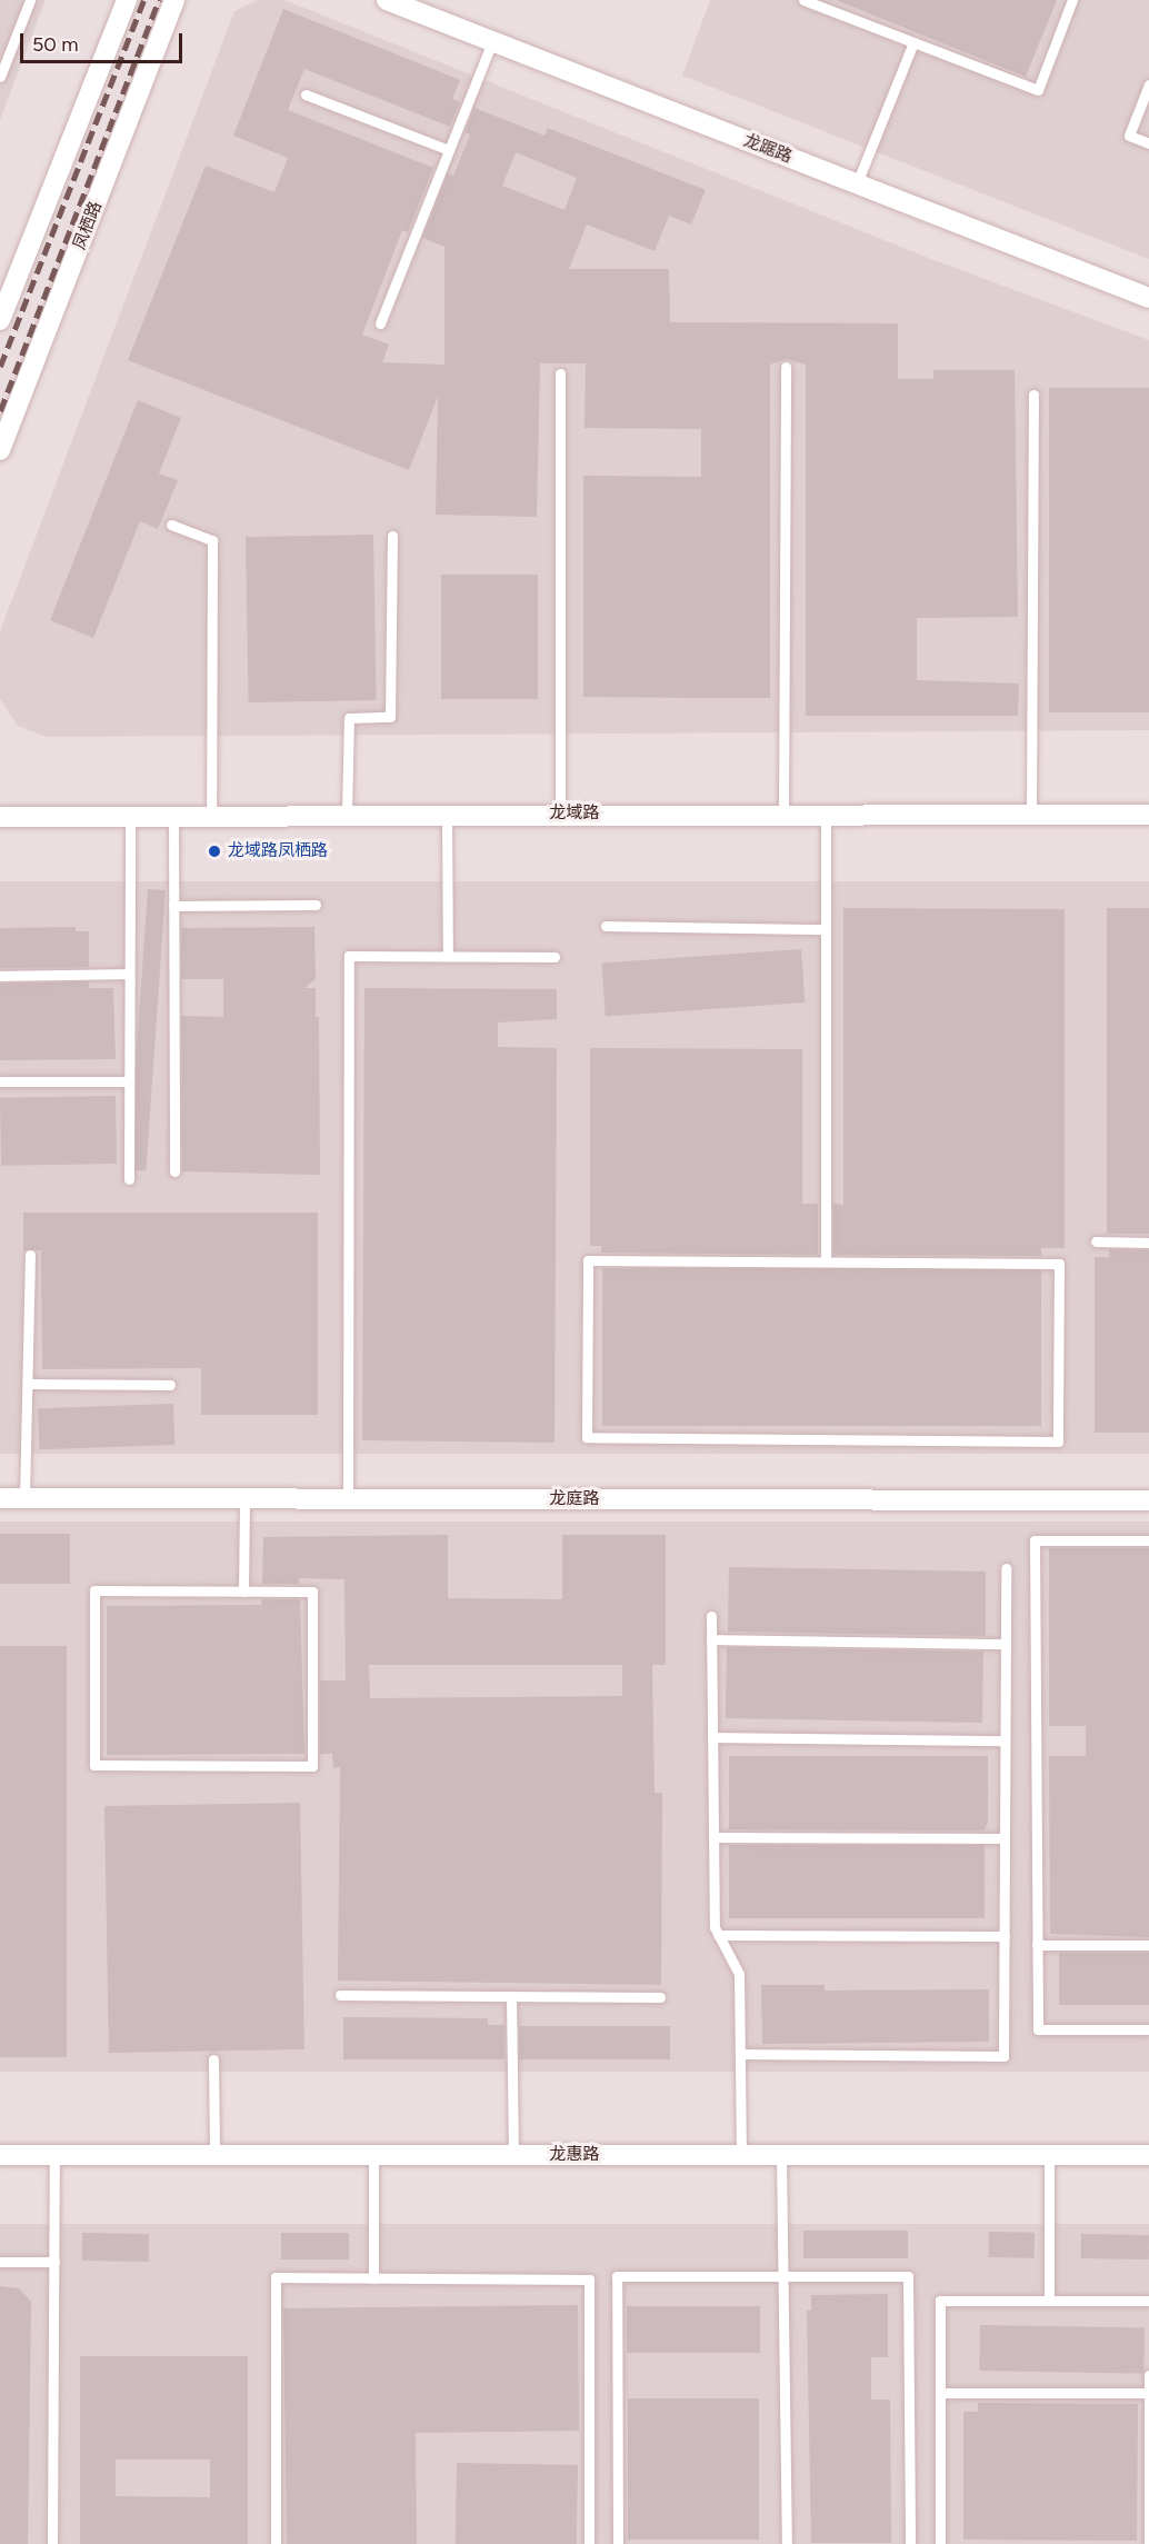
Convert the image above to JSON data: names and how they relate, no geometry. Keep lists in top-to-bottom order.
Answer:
{
  "streets": {
    "street": [
      "龙踞路",
      "凤栖路",
      "龙域路",
      "龙庭路",
      "龙惠路"
    ]
  },
  "places": ["龙域路凤栖路"],
  "scale_bar": "50 m"
}
